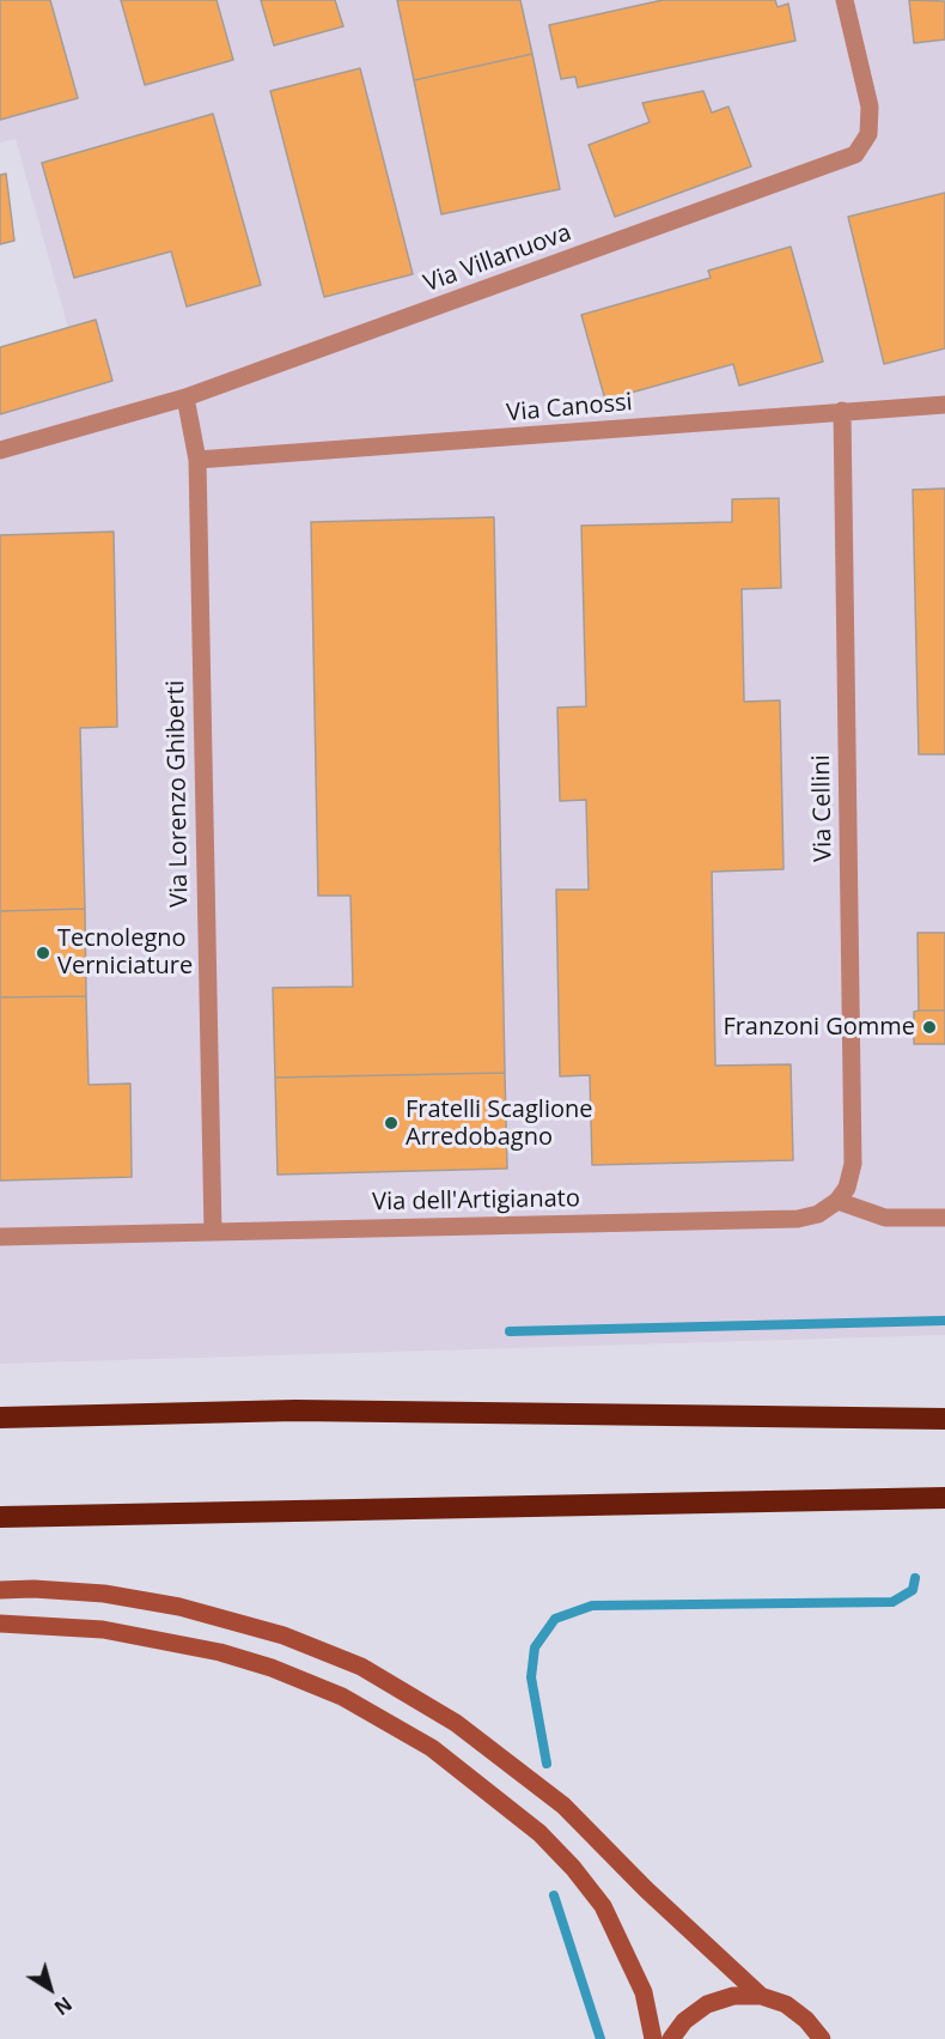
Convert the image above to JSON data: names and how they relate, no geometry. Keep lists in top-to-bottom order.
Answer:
{
  "streets": {
    "street": [
      "Via Villanuova",
      "Via Canossi",
      "Via Lorenzo Ghiberti",
      "Via Cellini",
      "Via dell'Artigianato"
    ]
  },
  "crossings": [
    ["Via Villanuova", "Via Lorenzo Ghiberti"],
    ["Via Canossi", "Via Lorenzo Ghiberti"],
    ["Via Canossi", "Via Cellini"],
    ["Via Lorenzo Ghiberti", "Via dell'Artigianato"],
    ["Via Cellini", "Via dell'Artigianato"]
  ],
  "places": ["Tecnolegno Verniciature", "Franzoni Gomme", "Fratelli Scaglione Arredobagno"],
  "north": "bottom right"
}
